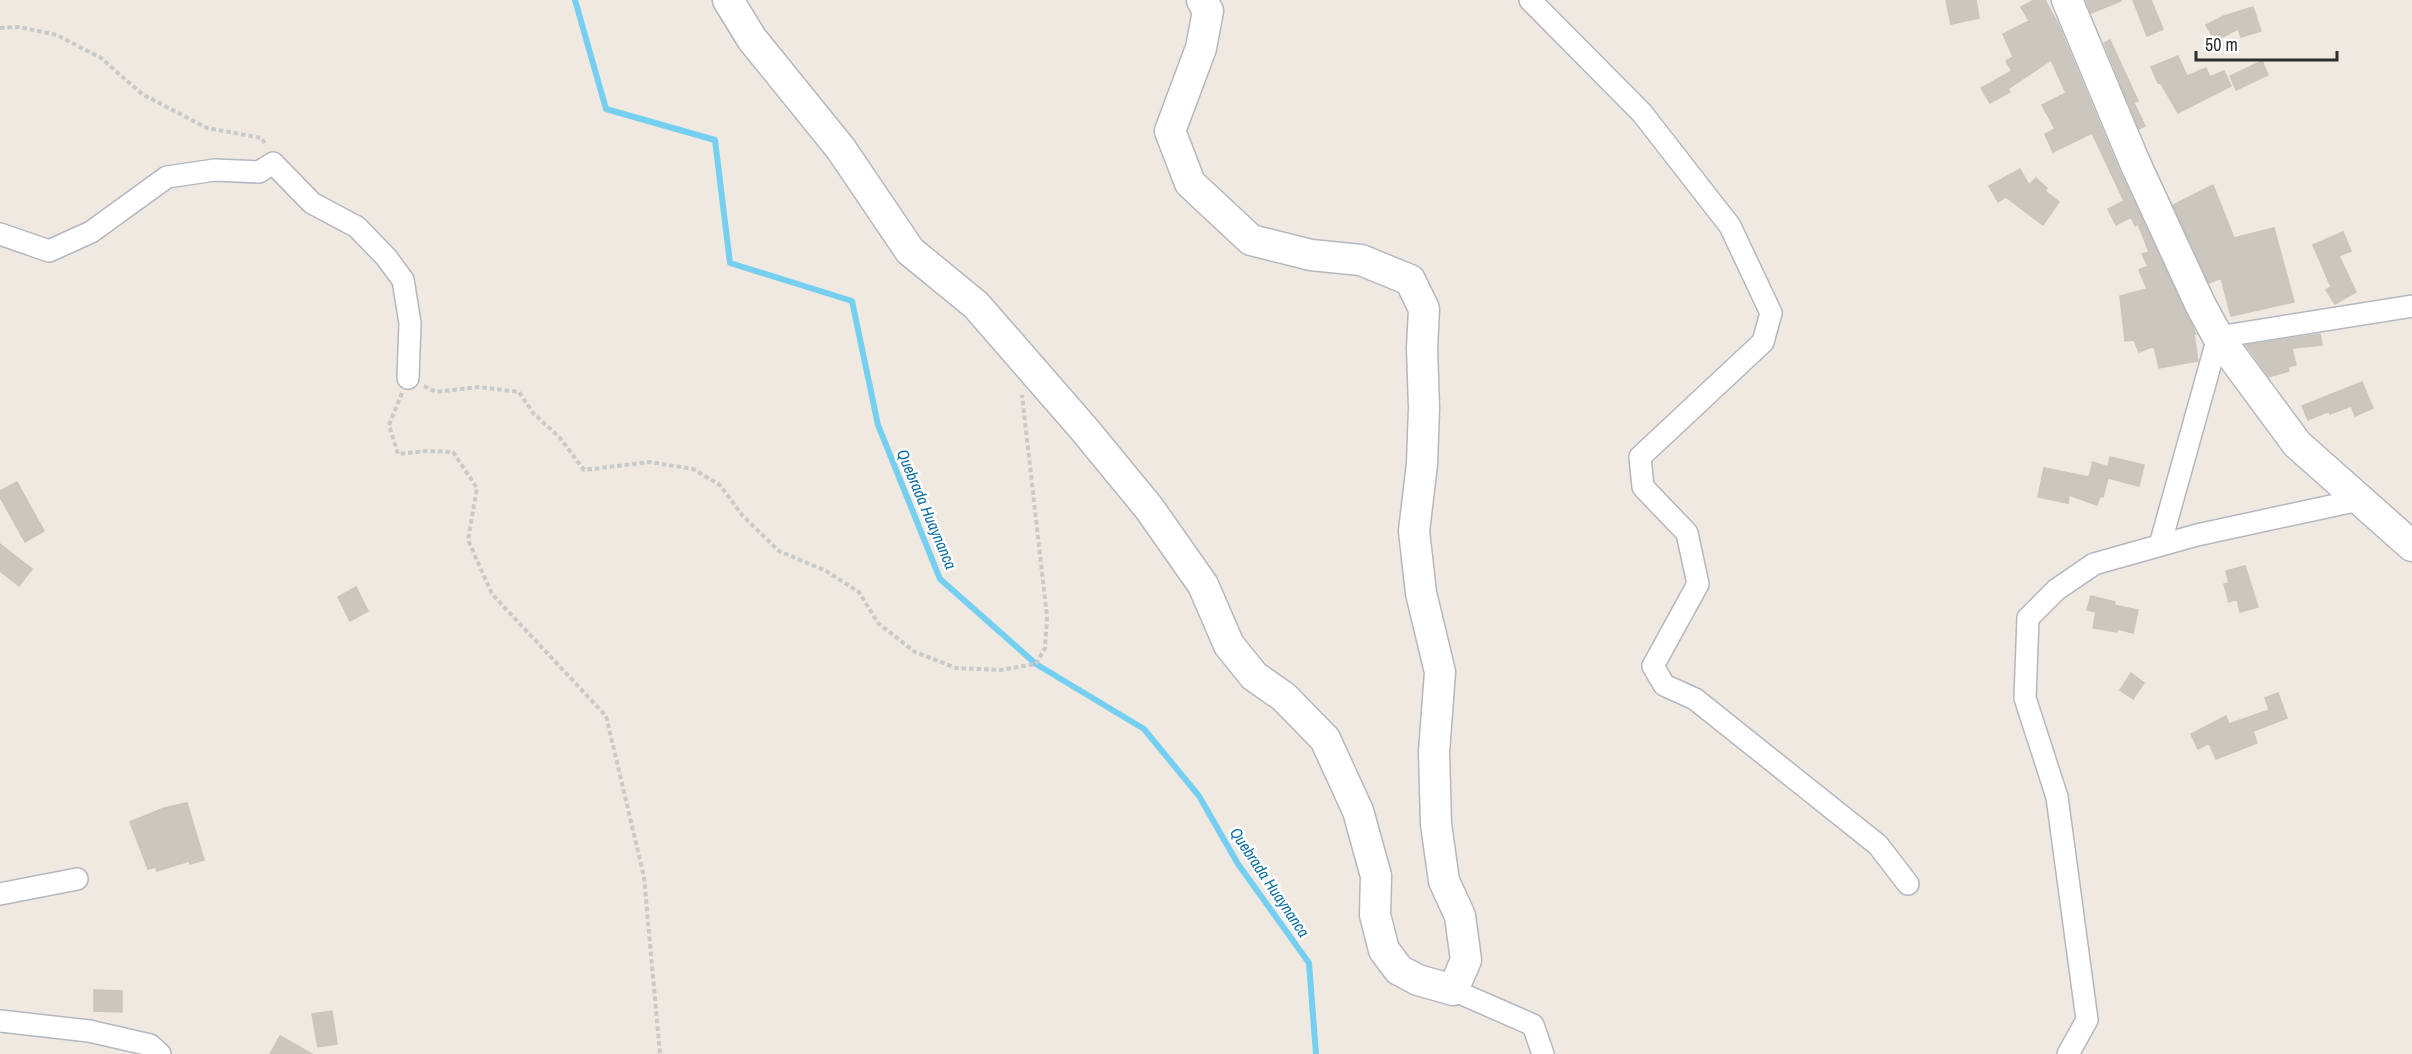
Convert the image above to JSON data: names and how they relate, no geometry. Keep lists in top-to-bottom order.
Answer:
{
  "water": ["Quebrada Huaynanca"],
  "scale_bar": "50 m"
}
